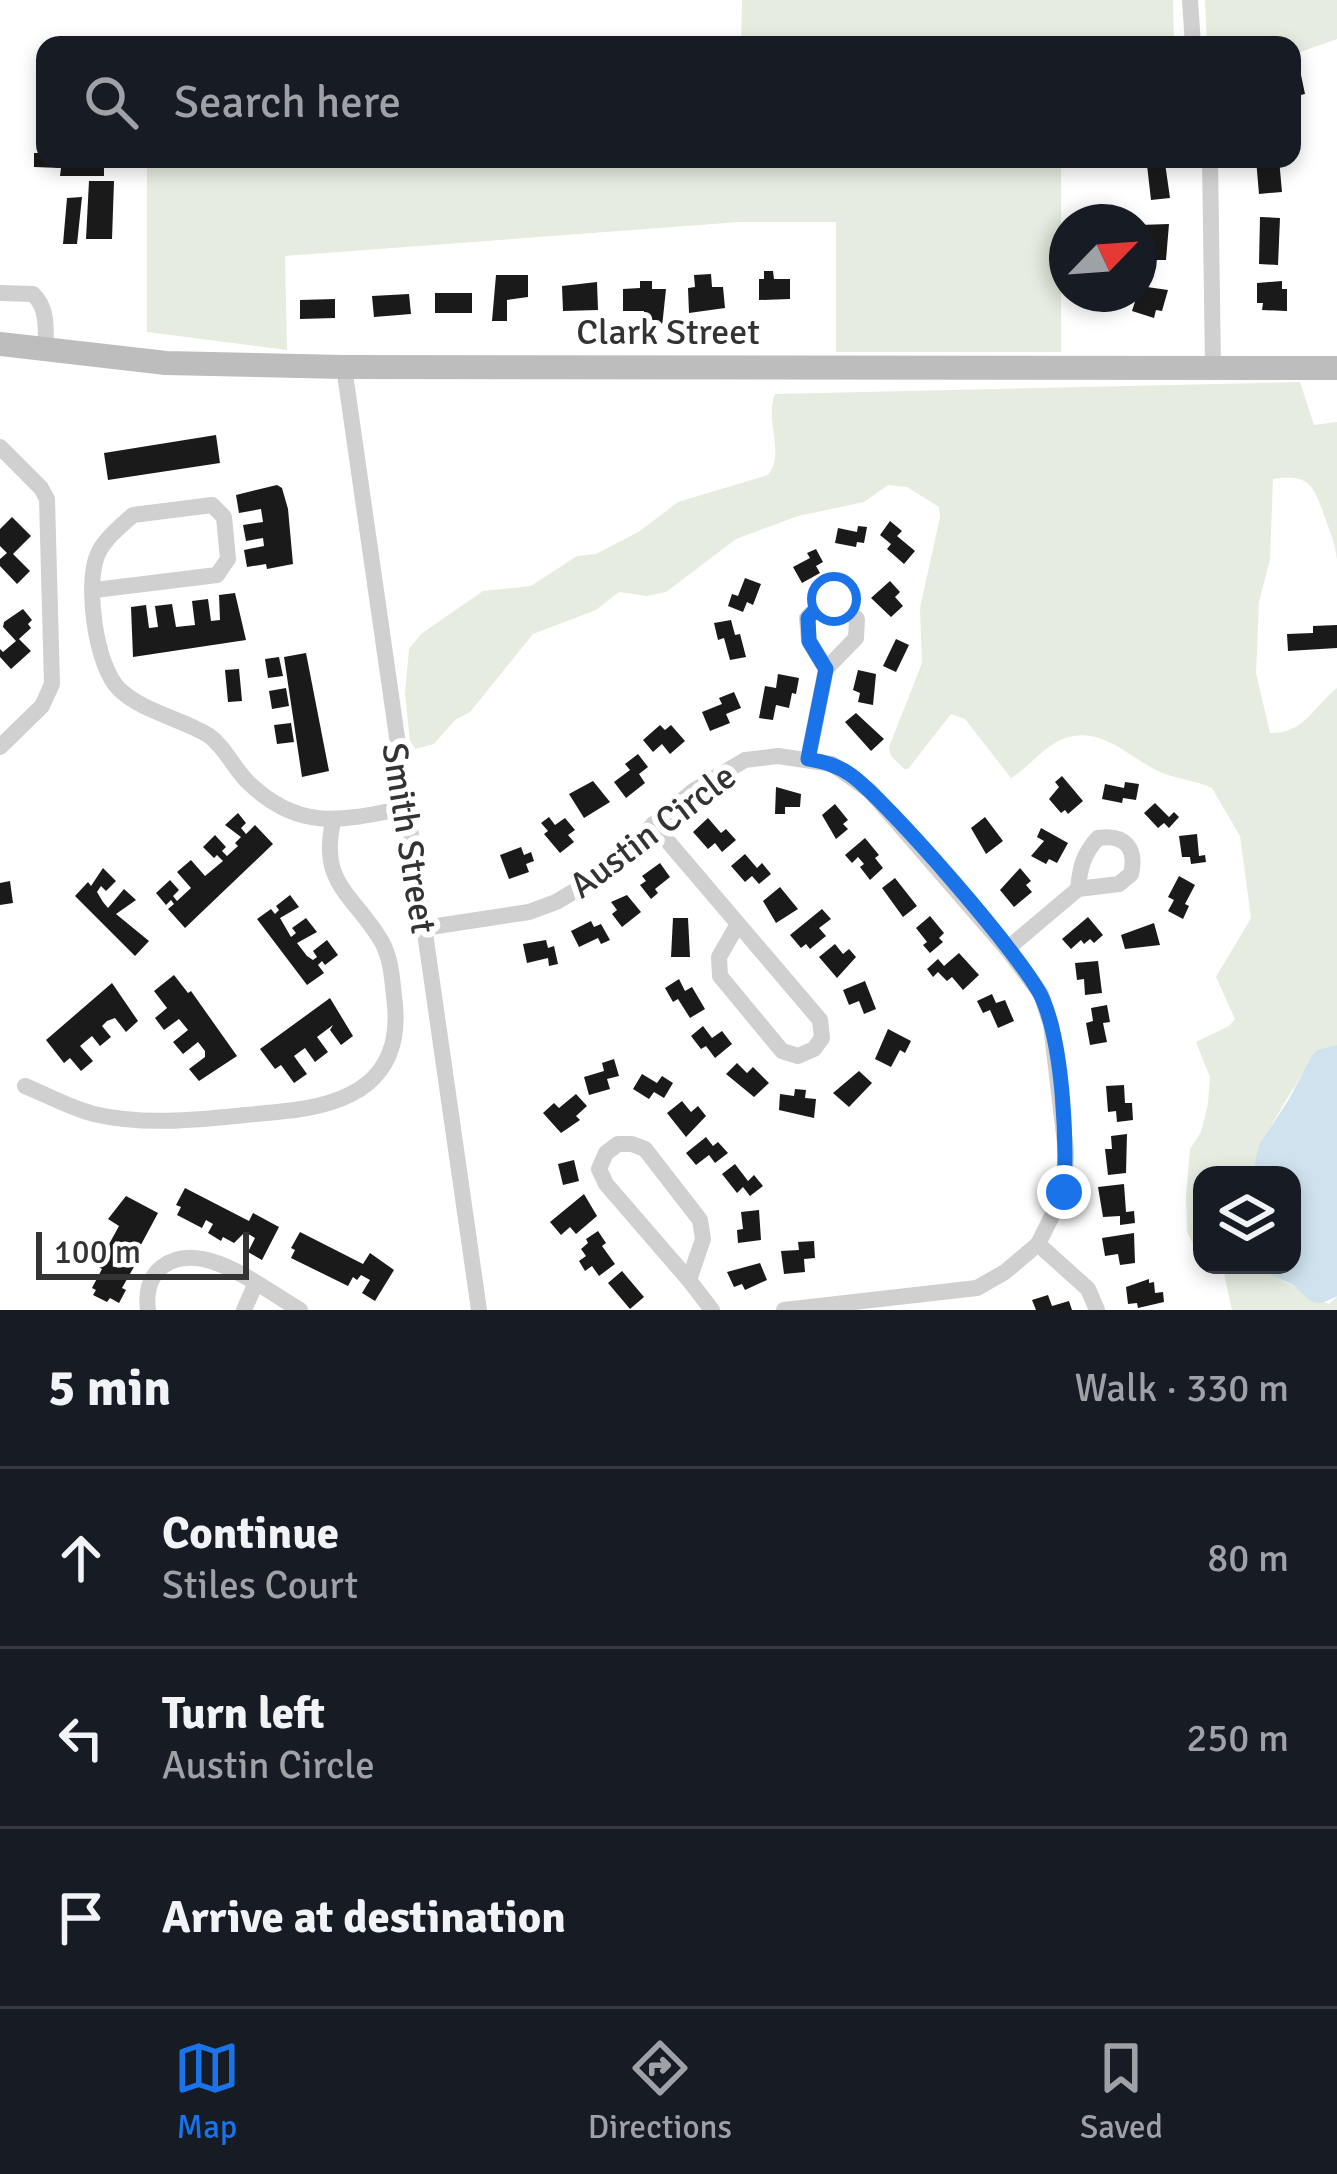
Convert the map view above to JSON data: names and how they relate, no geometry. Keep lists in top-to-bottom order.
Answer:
{
  "streets": {
    "main road": ["Clark Street"],
    "street": ["Austin Circle", "Smith Street"]
  },
  "crossings": [
    ["Clark Street", "Smith Street"],
    ["Austin Circle", "Smith Street"]
  ],
  "scale_bar": "100 m",
  "north": "top right",
  "page": {
    "search": "Search here",
    "scale": "100 m",
    "heading": ["5 min", "Walk · 330 m"],
    "list": [
      ["Continue", "Stiles Court", "80 m"],
      ["Turn left", "Austin Circle", "250 m"],
      "Arrive at destination"
    ],
    "nav": ["Map", "Directions", "Saved"]
  }
}
